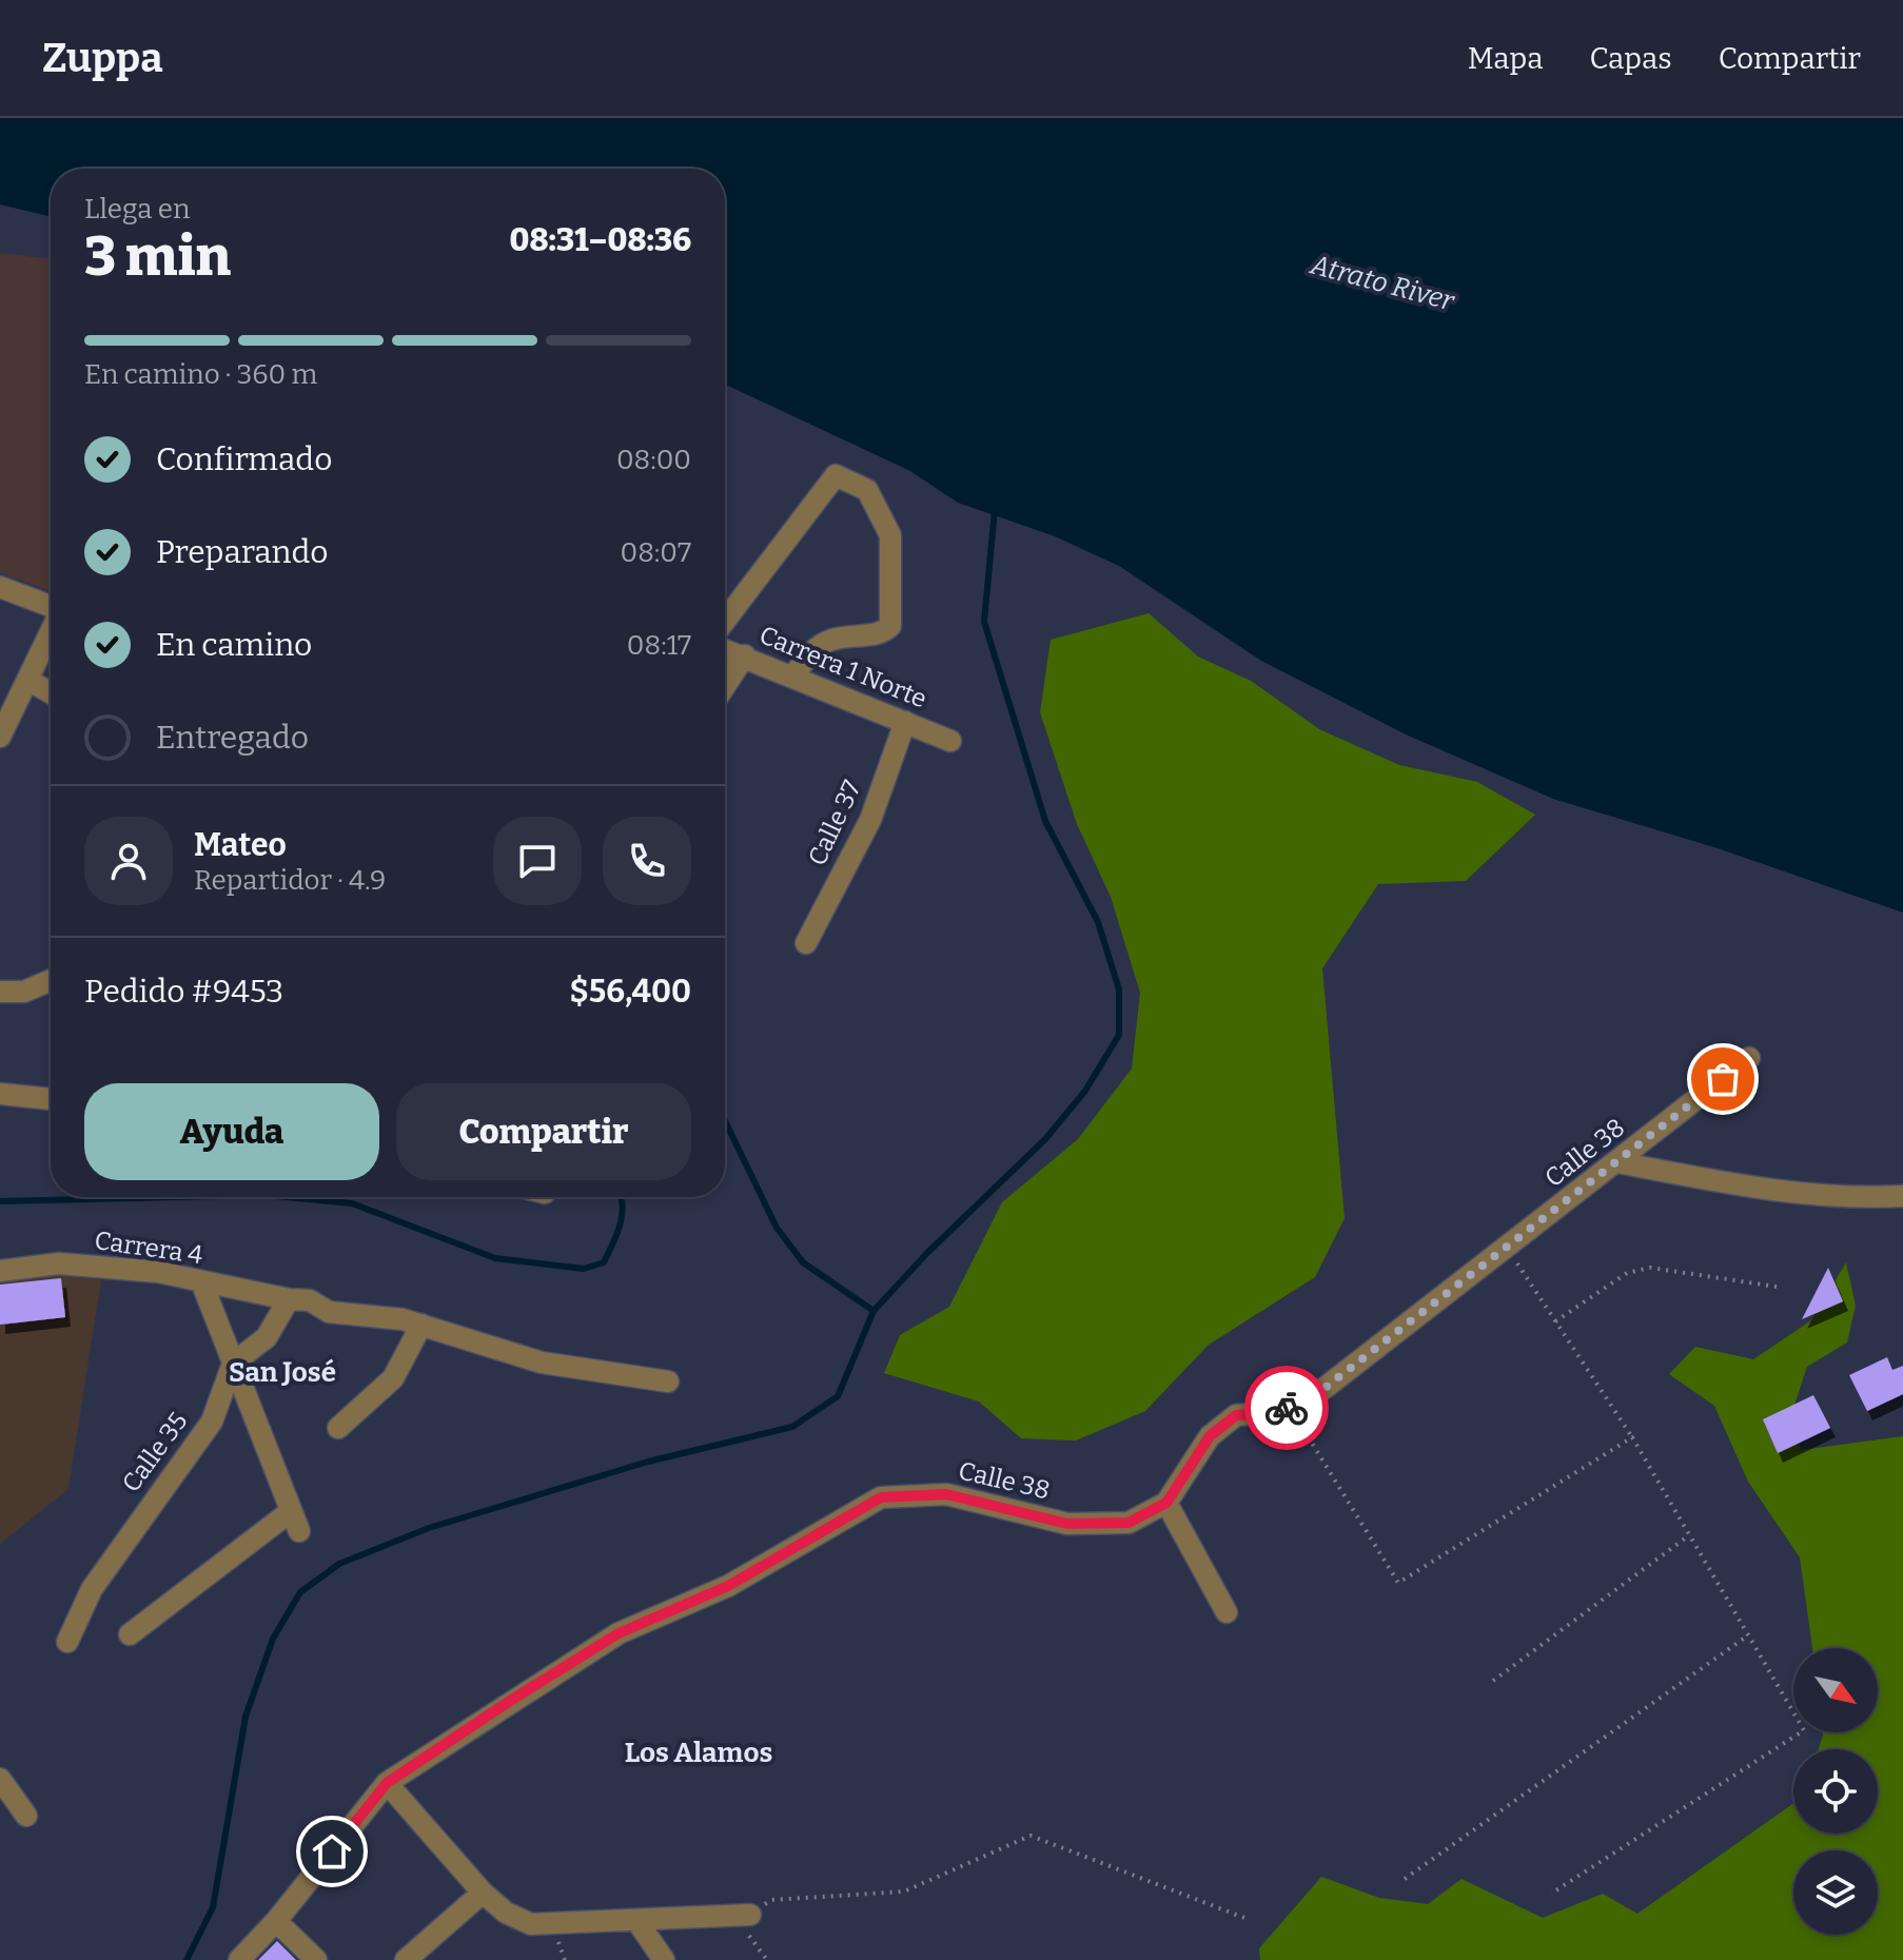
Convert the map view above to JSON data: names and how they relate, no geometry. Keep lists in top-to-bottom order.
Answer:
{
  "streets": {
    "street": [
      "Carrera 1 Norte",
      "Calle 37",
      "Calle 38",
      "Carrera 4",
      "Calle 35"
    ]
  },
  "crossings": [
    ["Carrera 1 Norte", "Calle 37"]
  ],
  "districts": ["San José", "Los Alamos"],
  "water": ["Atrato River"],
  "north": "bottom right",
  "page": {
    "header": "Zuppa",
    "nav": ["Mapa", "Capas", "Compartir"],
    "heading": ["3 min", "Llega en", "08:31–08:36"],
    "panel": [
      "Mateo",
      "Repartidor · 4.9",
      "Pedido #9453",
      "$56,400"
    ],
    "bar": "En camino · 360 m",
    "list": [
      ["Confirmado", "08:00"],
      ["Preparando", "08:07"],
      ["En camino", "08:17"],
      "Entregado"
    ],
    "buttons": ["Ayuda", "Compartir"]
  }
}
